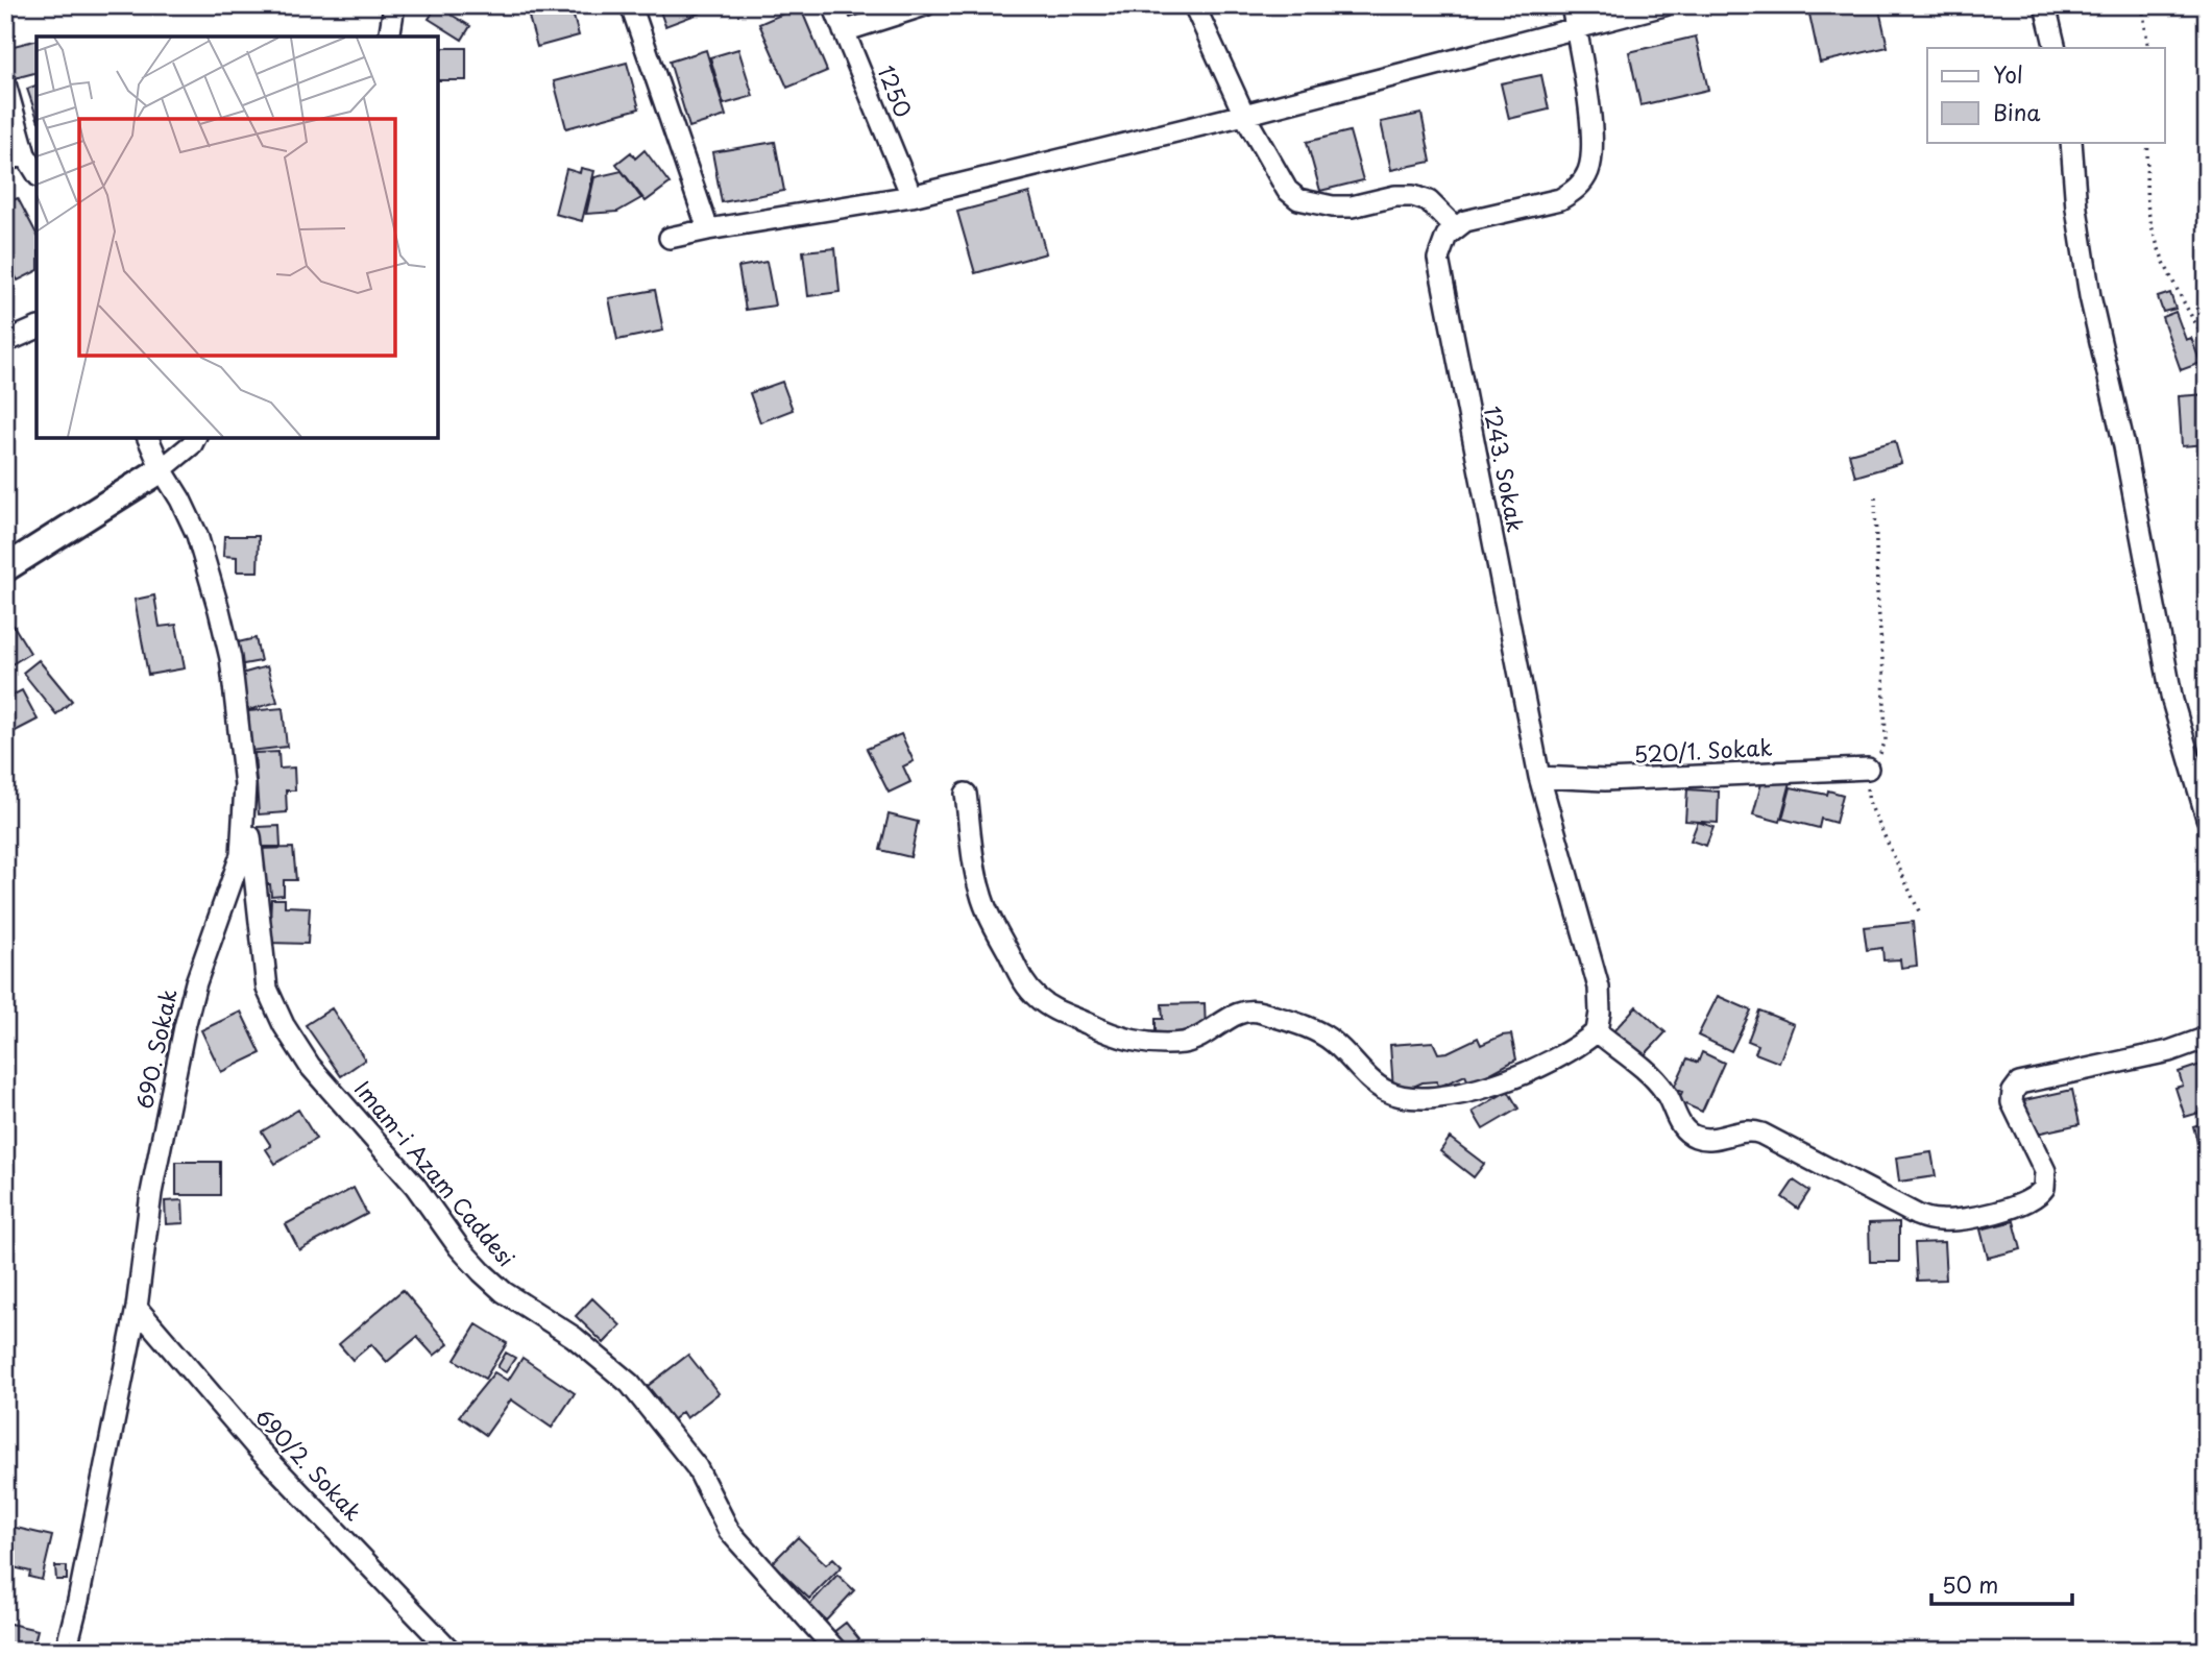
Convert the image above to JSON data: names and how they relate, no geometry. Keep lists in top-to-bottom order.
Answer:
{
  "streets": {
    "street": [
      "1250",
      "1243. Sokak",
      "520/1. Sokak",
      "690. Sokak",
      "Imam-i Azam Caddesi",
      "690/2. Sokak"
    ]
  },
  "crossings": [
    ["1243. Sokak", "520/1. Sokak"],
    ["690. Sokak", "Imam-i Azam Caddesi"],
    ["690. Sokak", "690/2. Sokak"]
  ],
  "legend": ["Yol", "Bina"],
  "scale_bar": "50 m"
}
